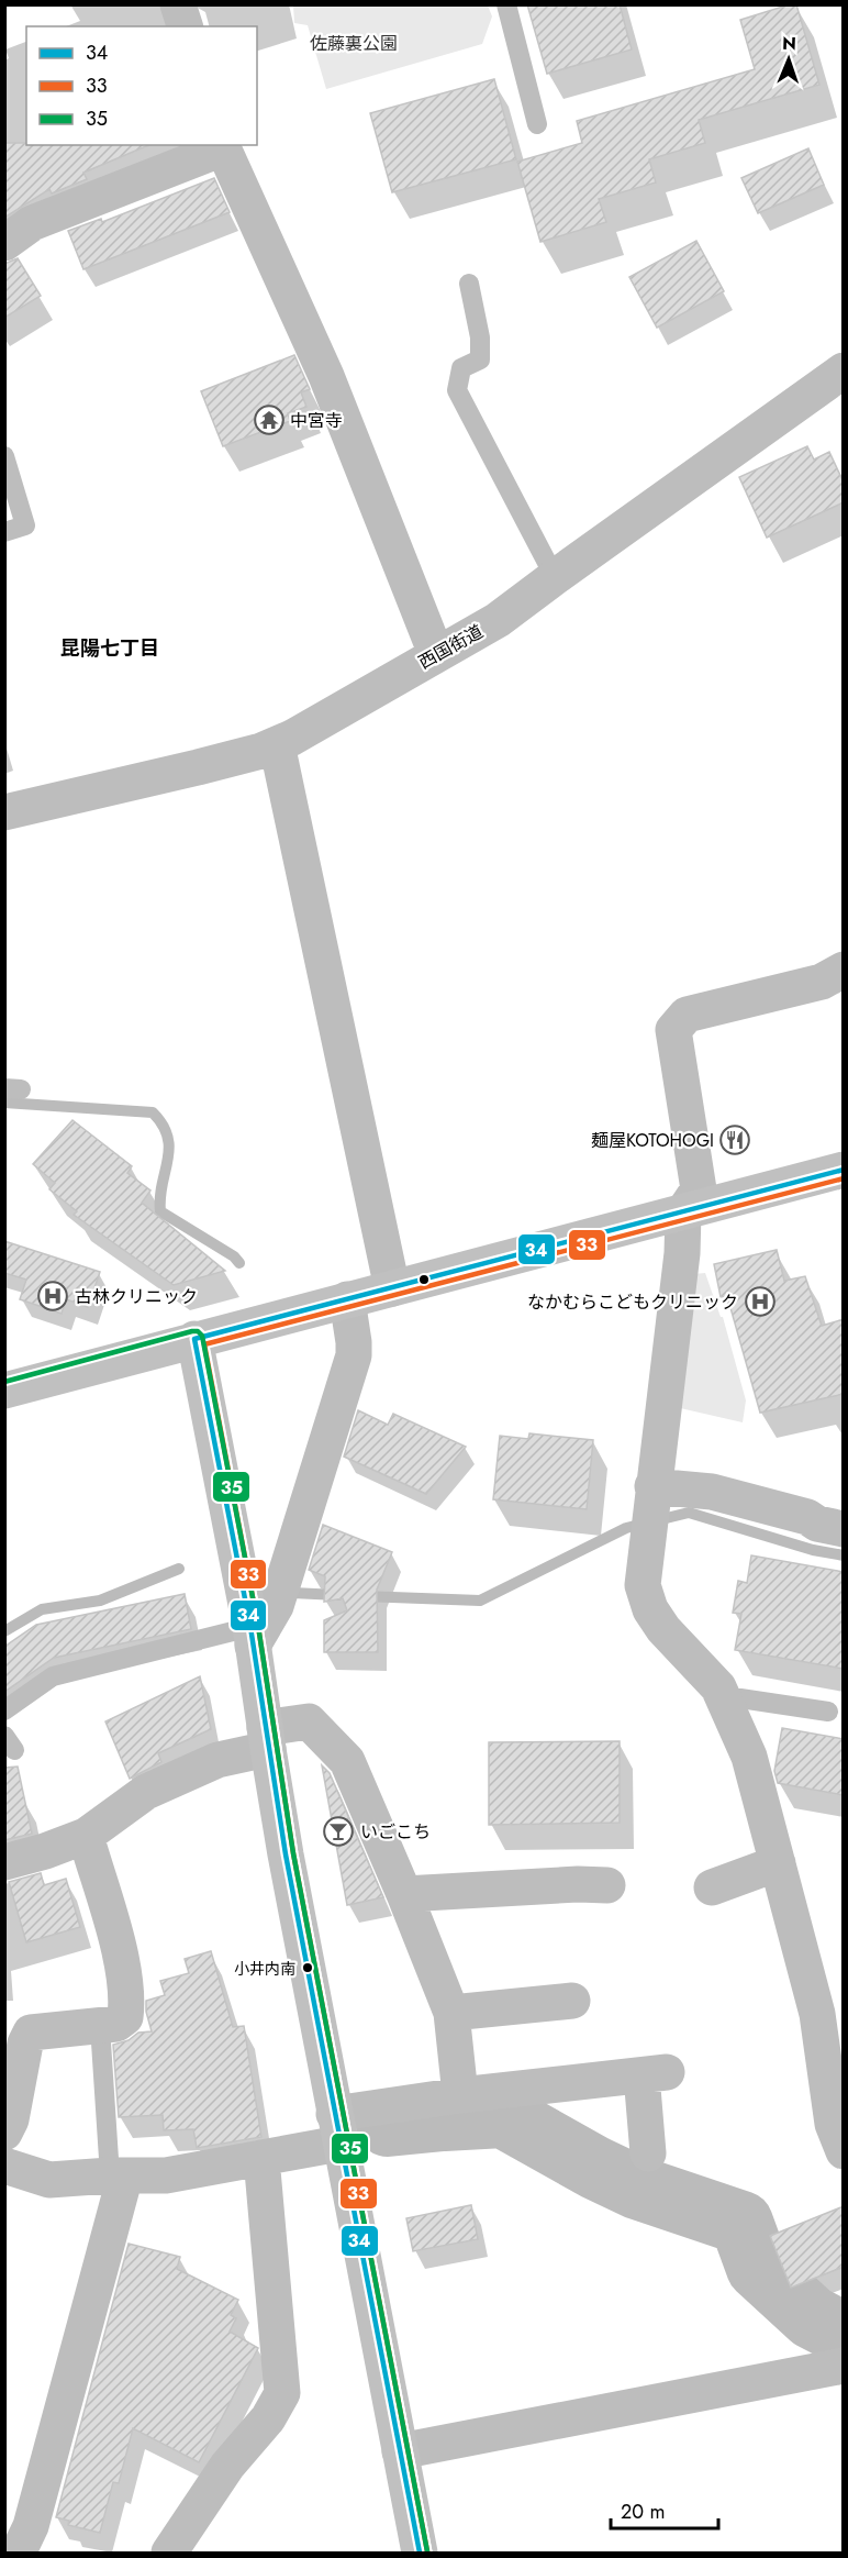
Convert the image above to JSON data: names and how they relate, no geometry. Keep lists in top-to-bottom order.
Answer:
{
  "streets": {
    "street": ["西国街道"]
  },
  "districts": ["昆陽七丁目"],
  "parks": ["佐藤裏公園"],
  "places": {
    "temple": ["中宮寺"],
    "restaurant": ["麺屋KOTOHOGI"],
    "hospital": ["古林クリニック", "なかむらこどもクリニック"],
    "bar": ["いごこち"],
    "other": ["小井内南"]
  },
  "lines": ["transit line 34", "transit line 33", "transit line 35"],
  "legend": ["34", "33", "35"],
  "scale_bar": "20 m",
  "north": "top"
}
